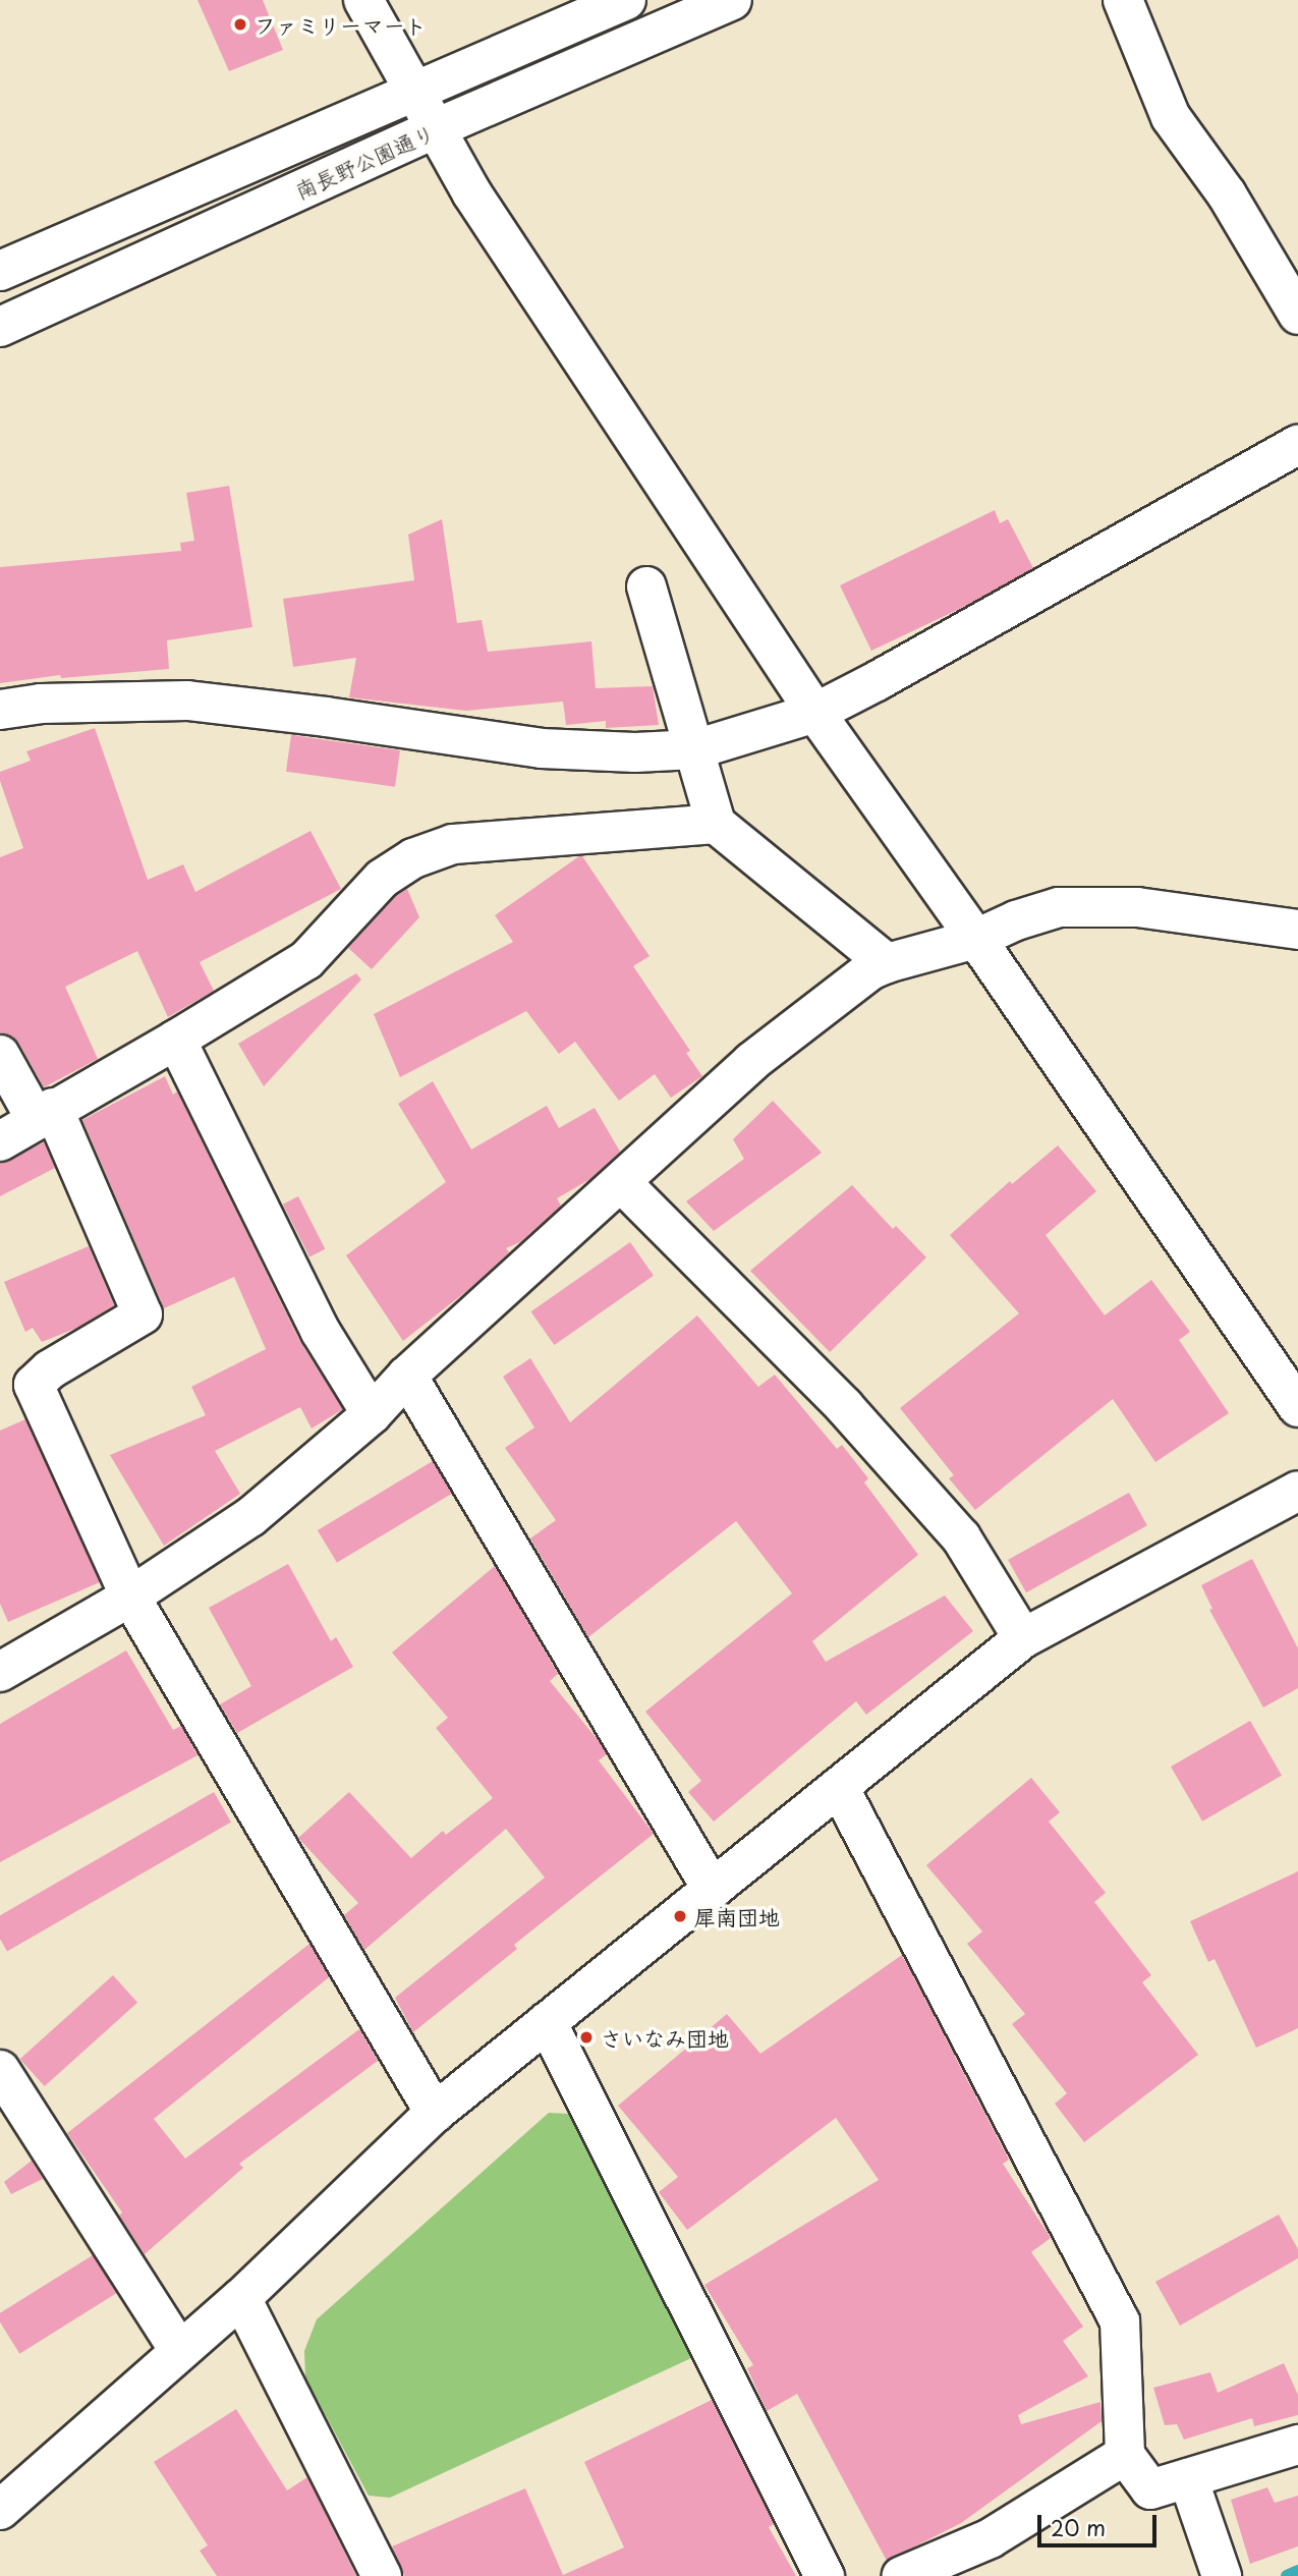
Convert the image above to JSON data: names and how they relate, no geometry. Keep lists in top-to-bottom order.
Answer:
{
  "streets": {
    "street": ["南長野公園通り"]
  },
  "places": ["ファミリーマート", "犀南団地", "さいなみ団地"],
  "scale_bar": "20 m"
}
